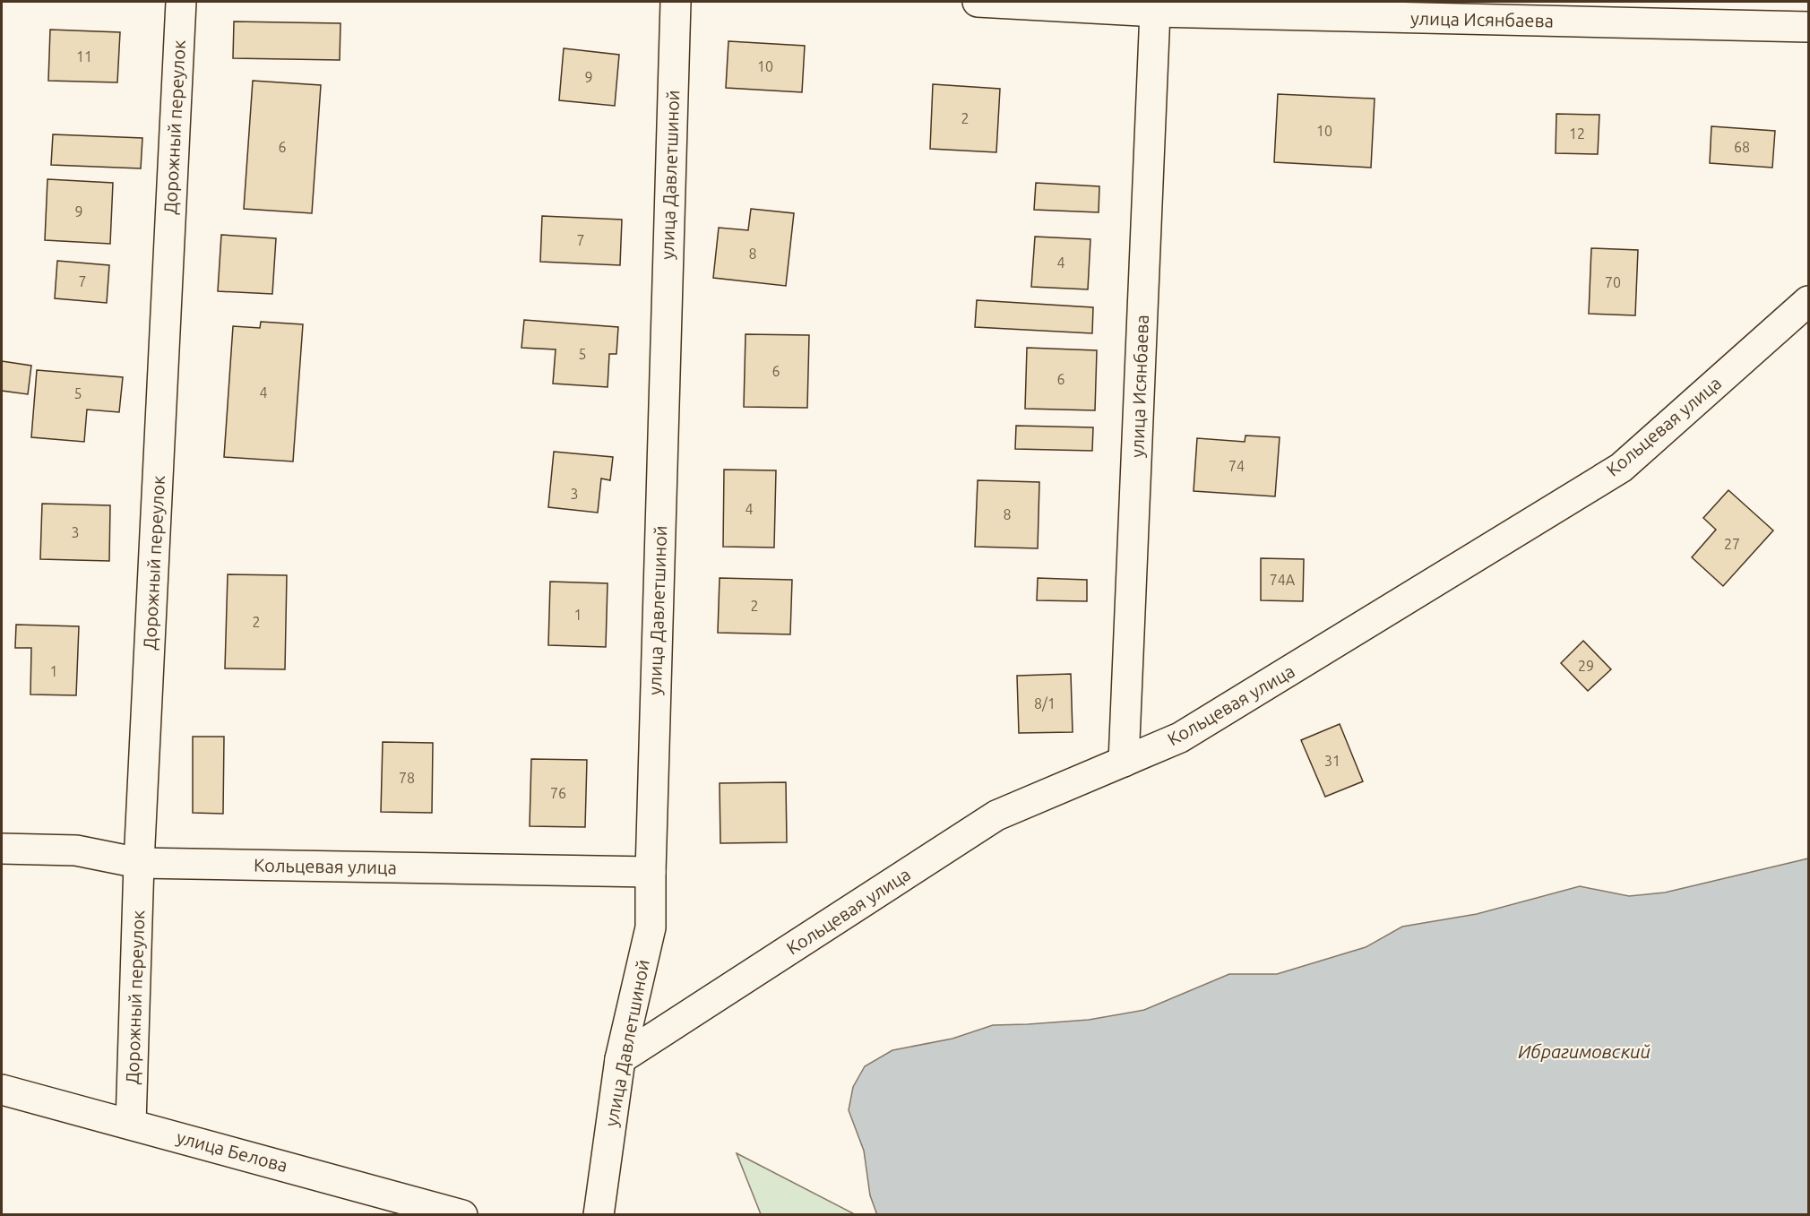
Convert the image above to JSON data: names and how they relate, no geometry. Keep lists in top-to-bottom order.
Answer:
{
  "streets": {
    "street": [
      "улица Исянбаева",
      "Дорожный переулок",
      "улица Давлетшиной",
      "Кольцевая улица",
      "улица Белова"
    ]
  },
  "crossings": [
    ["улица Исянбаева", "Кольцевая улица"],
    ["Дорожный переулок", "Кольцевая улица"],
    ["Дорожный переулок", "улица Белова"],
    ["улица Давлетшиной", "Кольцевая улица"]
  ],
  "water": ["Ибрагимовский"],
  "house_numbers": [
    "11",
    "10",
    "9",
    "2",
    "10",
    "12",
    "6",
    "68",
    "9",
    "7",
    "8",
    "4",
    "7",
    "70",
    "5",
    "6",
    "6",
    "4",
    "5",
    "74",
    "3",
    "4",
    "8",
    "3",
    "27",
    "74А",
    "2",
    "1",
    "2",
    "29",
    "1",
    "8/1",
    "31",
    "78",
    "76"
  ]
}
